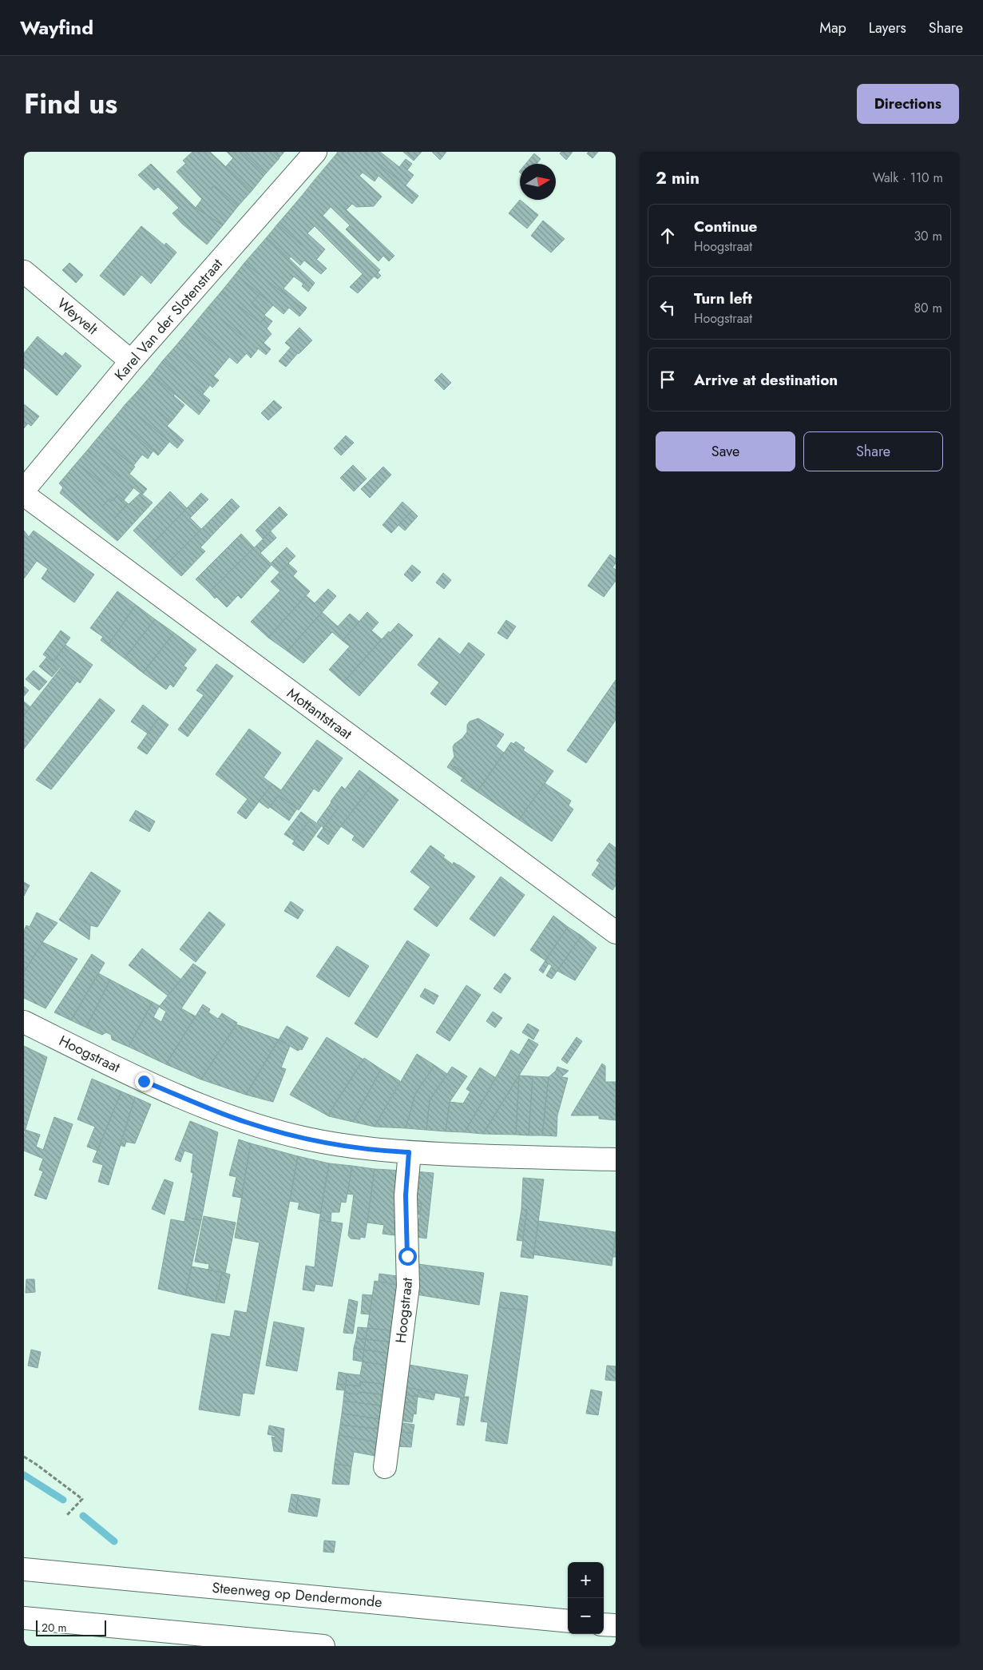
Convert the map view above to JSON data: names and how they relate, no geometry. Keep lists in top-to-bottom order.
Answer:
{
  "streets": {
    "street": [
      "Weyvelt",
      "Karel Van der Slotenstraat",
      "Mottantstraat",
      "Hoogstraat",
      "Steenweg op Dendermonde"
    ]
  },
  "crossings": [
    ["Weyvelt", "Karel Van der Slotenstraat"]
  ],
  "scale_bar": "20 m",
  "north": "right",
  "page": {
    "header": "Wayfind",
    "nav": ["Map", "Layers", "Share"],
    "title": "Find us",
    "buttons": [
      "Directions",
      ["Save", "Share"]
    ],
    "heading": ["2 min", "Walk · 110 m"],
    "list": [
      ["Continue", "Hoogstraat", "30 m"],
      ["Turn left", "Hoogstraat", "80 m"],
      "Arrive at destination"
    ],
    "map_buttons": ["+", "−"],
    "scale": "20 m"
  }
}
